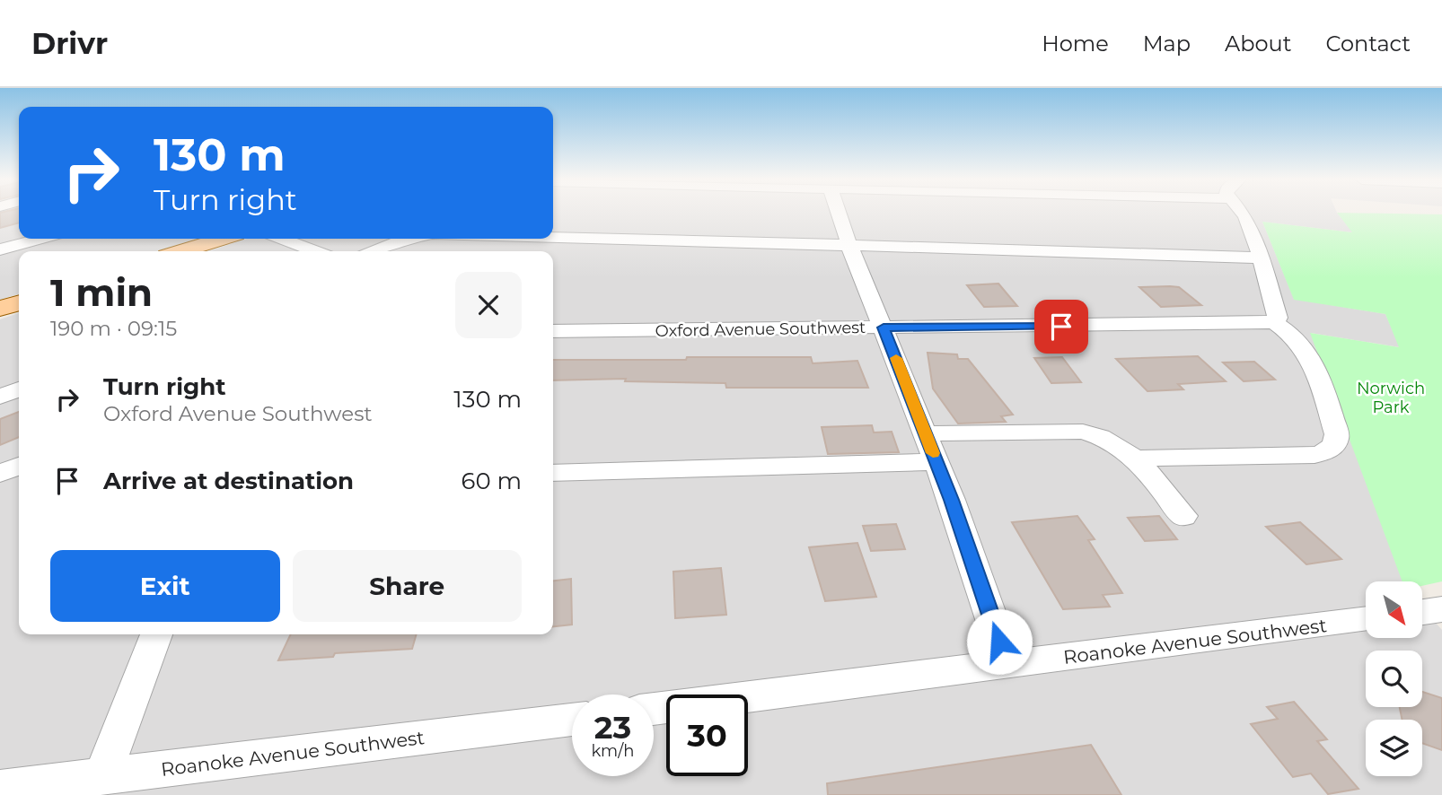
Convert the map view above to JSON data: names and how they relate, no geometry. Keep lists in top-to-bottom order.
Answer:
{
  "streets": {
    "street": ["Oxford Avenue Southwest", "Roanoke Avenue Southwest"]
  },
  "parks": ["Norwich Park"],
  "north": "bottom right",
  "page": {
    "header": "Drivr",
    "nav": [
      "Home",
      "Map",
      "About",
      "Contact"
    ],
    "turn": ["130 m", "Turn right"],
    "heading": ["1 min", "190 m · 09:15"],
    "list": [
      {
        "name": "Turn right",
        "note": "Oxford Avenue Southwest",
        "value": "130 m"
      },
      {
        "name": "Arrive at destination",
        "value": "60 m"
      }
    ],
    "buttons": ["Exit", "Share"],
    "speed": "23 km/h",
    "limit": "30"
  }
}
